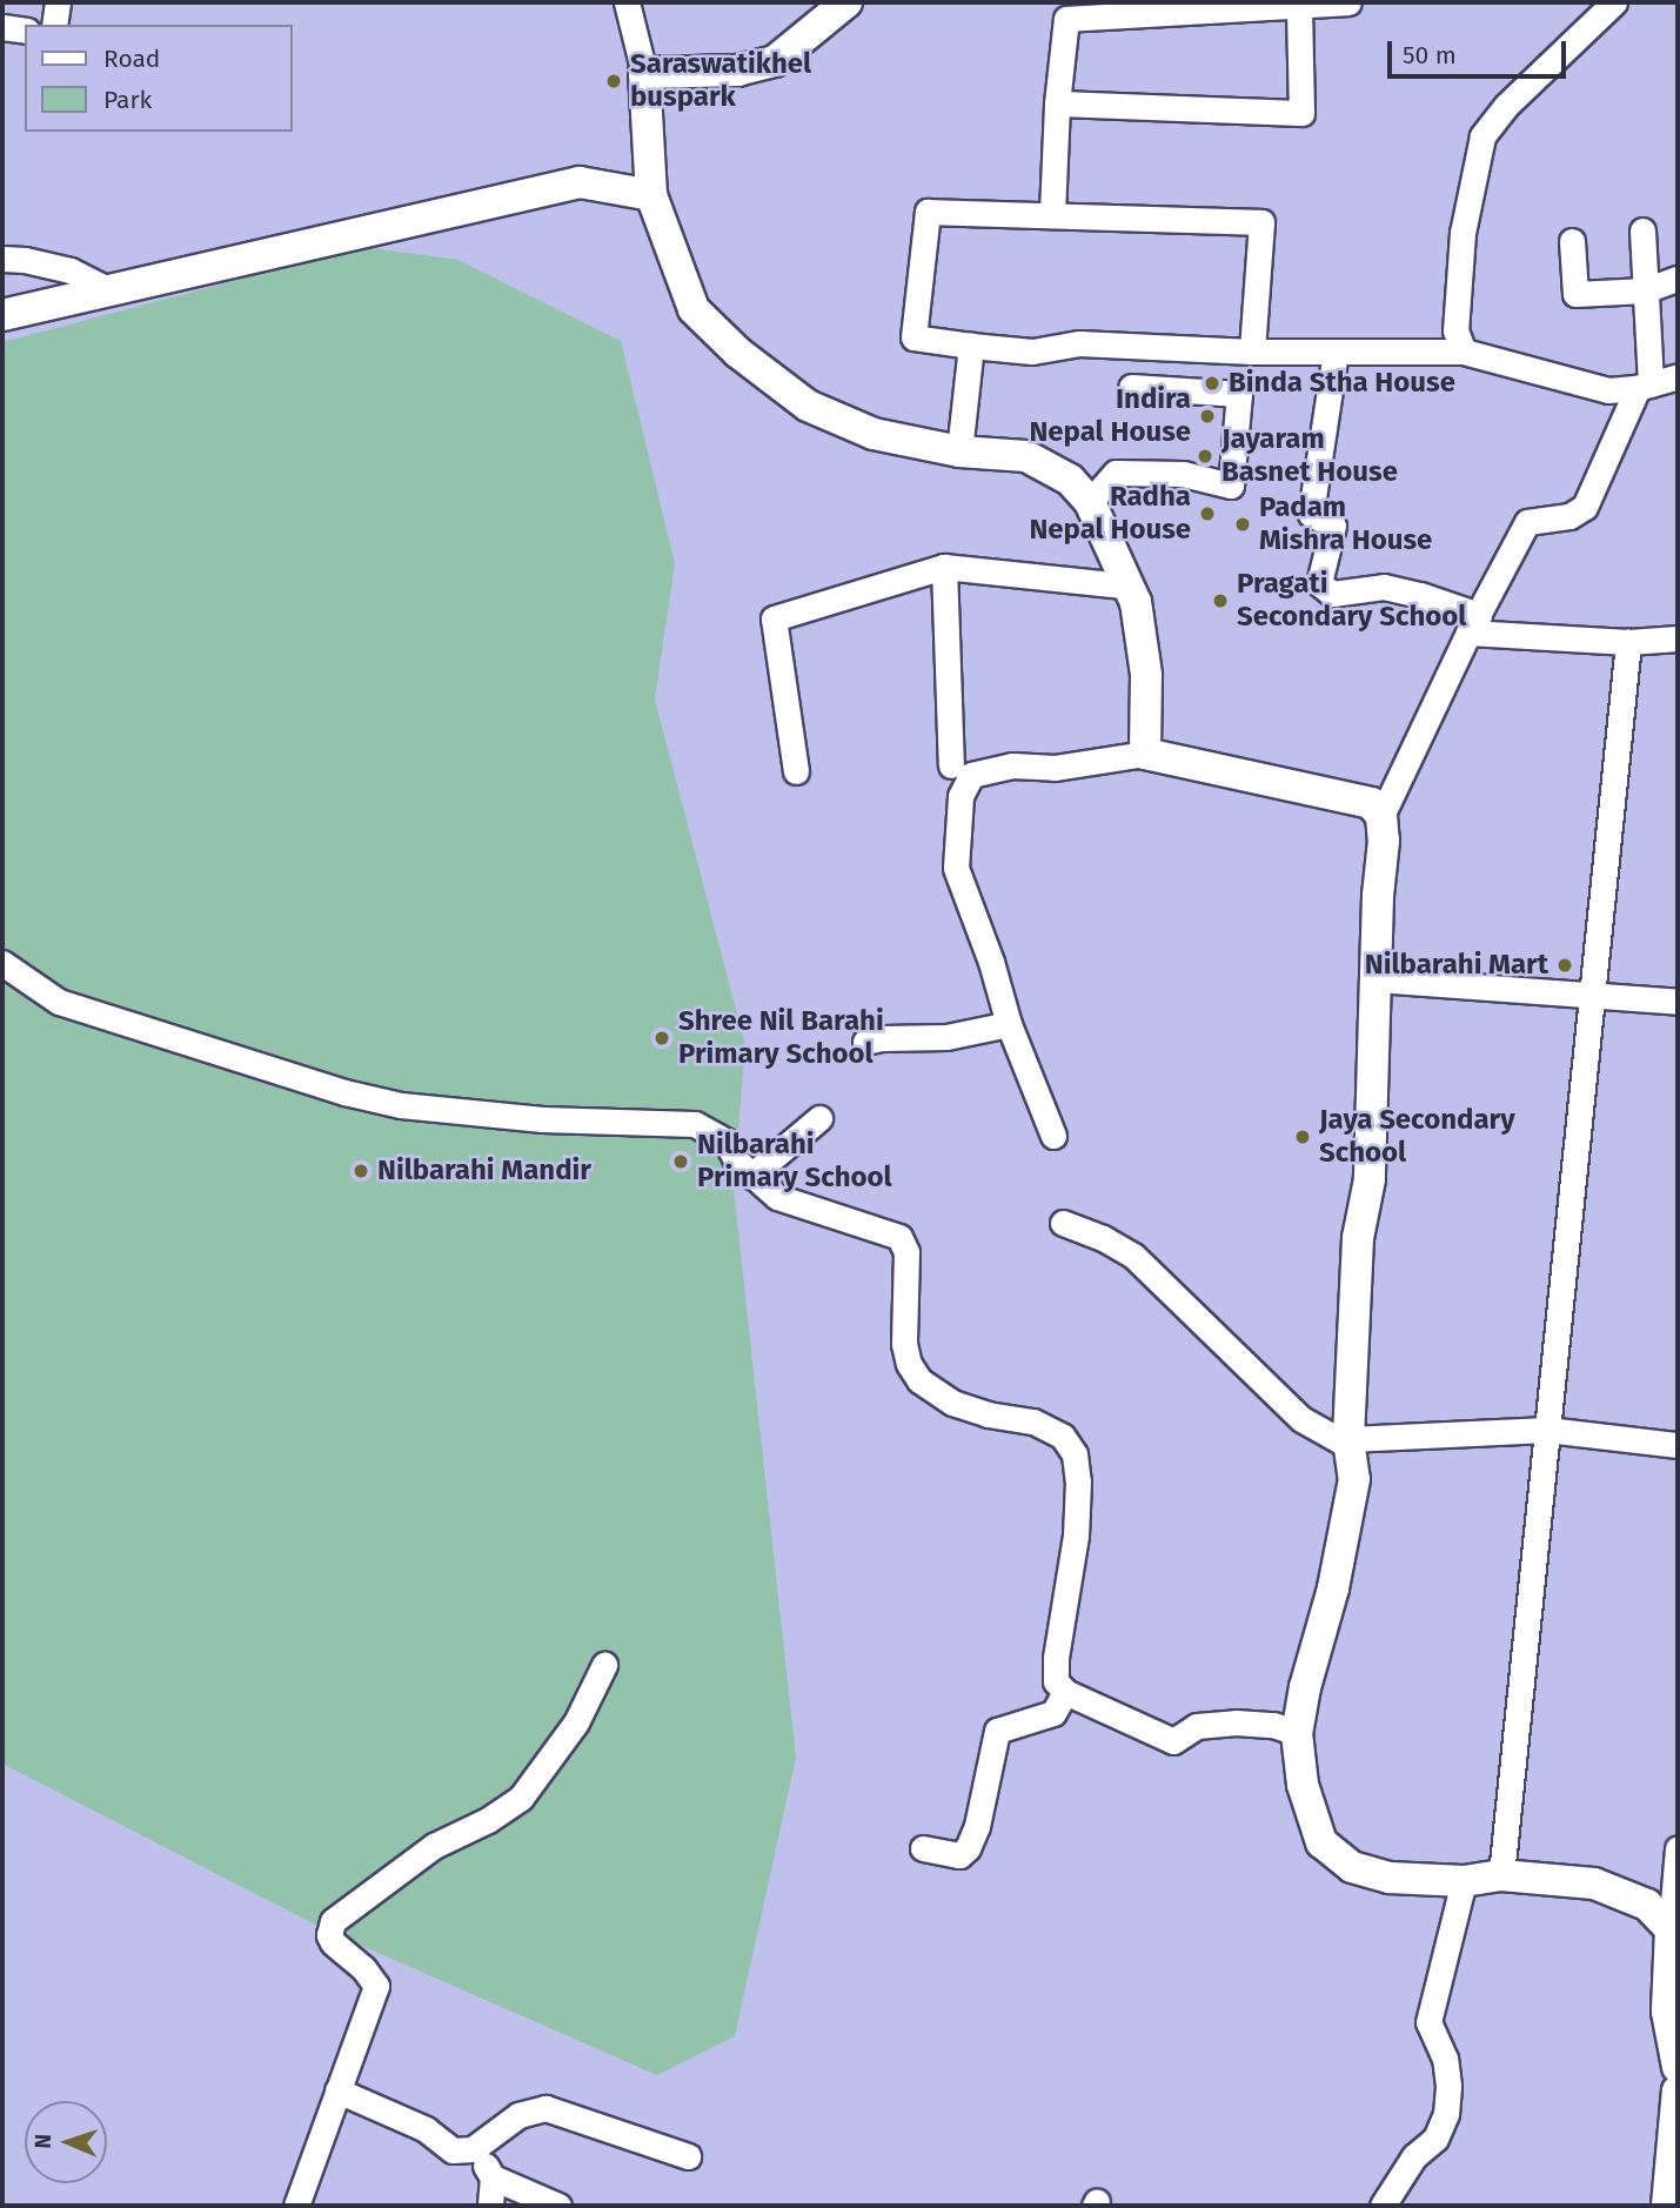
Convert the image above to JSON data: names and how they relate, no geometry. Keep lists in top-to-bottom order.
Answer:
{
  "places": [
    "Saraswatikhel buspark",
    "Binda Stha House",
    "Indira Nepal House",
    "Jayaram Basnet House",
    "Radha Nepal House",
    "Padam Mishra House",
    "Pragati Secondary School",
    "Nilbarahi Mart",
    "Shree Nil Barahi Primary School",
    "Jaya Secondary School",
    "Nilbarahi Primary School",
    "Nilbarahi Mandir"
  ],
  "legend": ["Road", "Park"],
  "scale_bar": "50 m",
  "north": "left"
}
